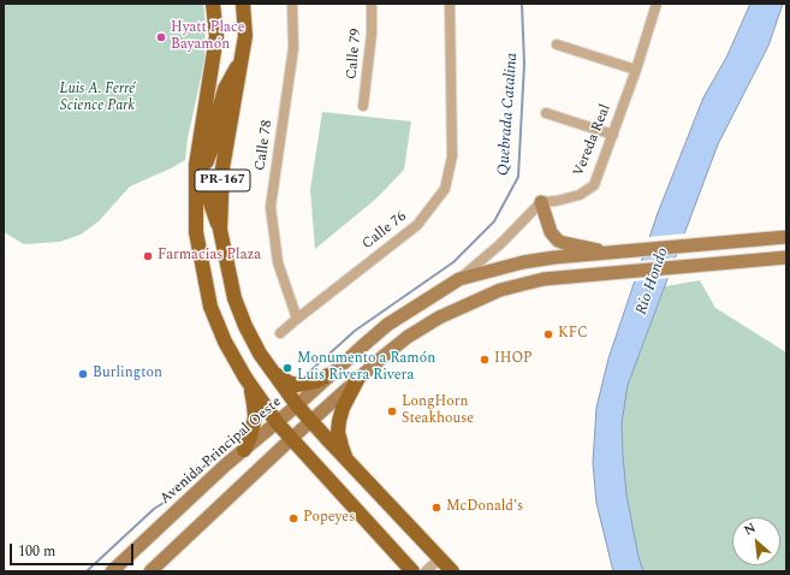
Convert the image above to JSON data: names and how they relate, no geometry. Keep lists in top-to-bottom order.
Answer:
{
  "streets": {
    "main road": ["PR-167", "Avenida Principal Oeste"],
    "street": [
      "Calle 79",
      "Vereda Real",
      "Calle 78",
      "Calle 76"
    ]
  },
  "crossings": [
    ["Calle 78", "Calle 76"],
    ["PR-167", "Avenida Principal Oeste"]
  ],
  "water": ["Quebrada Catalina", "Río Hondo"],
  "parks": ["Luis A. Ferré Science Park"],
  "places": [
    "Hyatt Place Bayamón",
    "Farmacias Plaza",
    "KFC",
    "IHOP",
    "Monumento a Ramón Luis Rivera Rivera",
    "Burlington",
    "LongHorn Steakhouse",
    "McDonald's",
    "Popeyes"
  ],
  "scale_bar": "100 m",
  "north": "top left"
}
